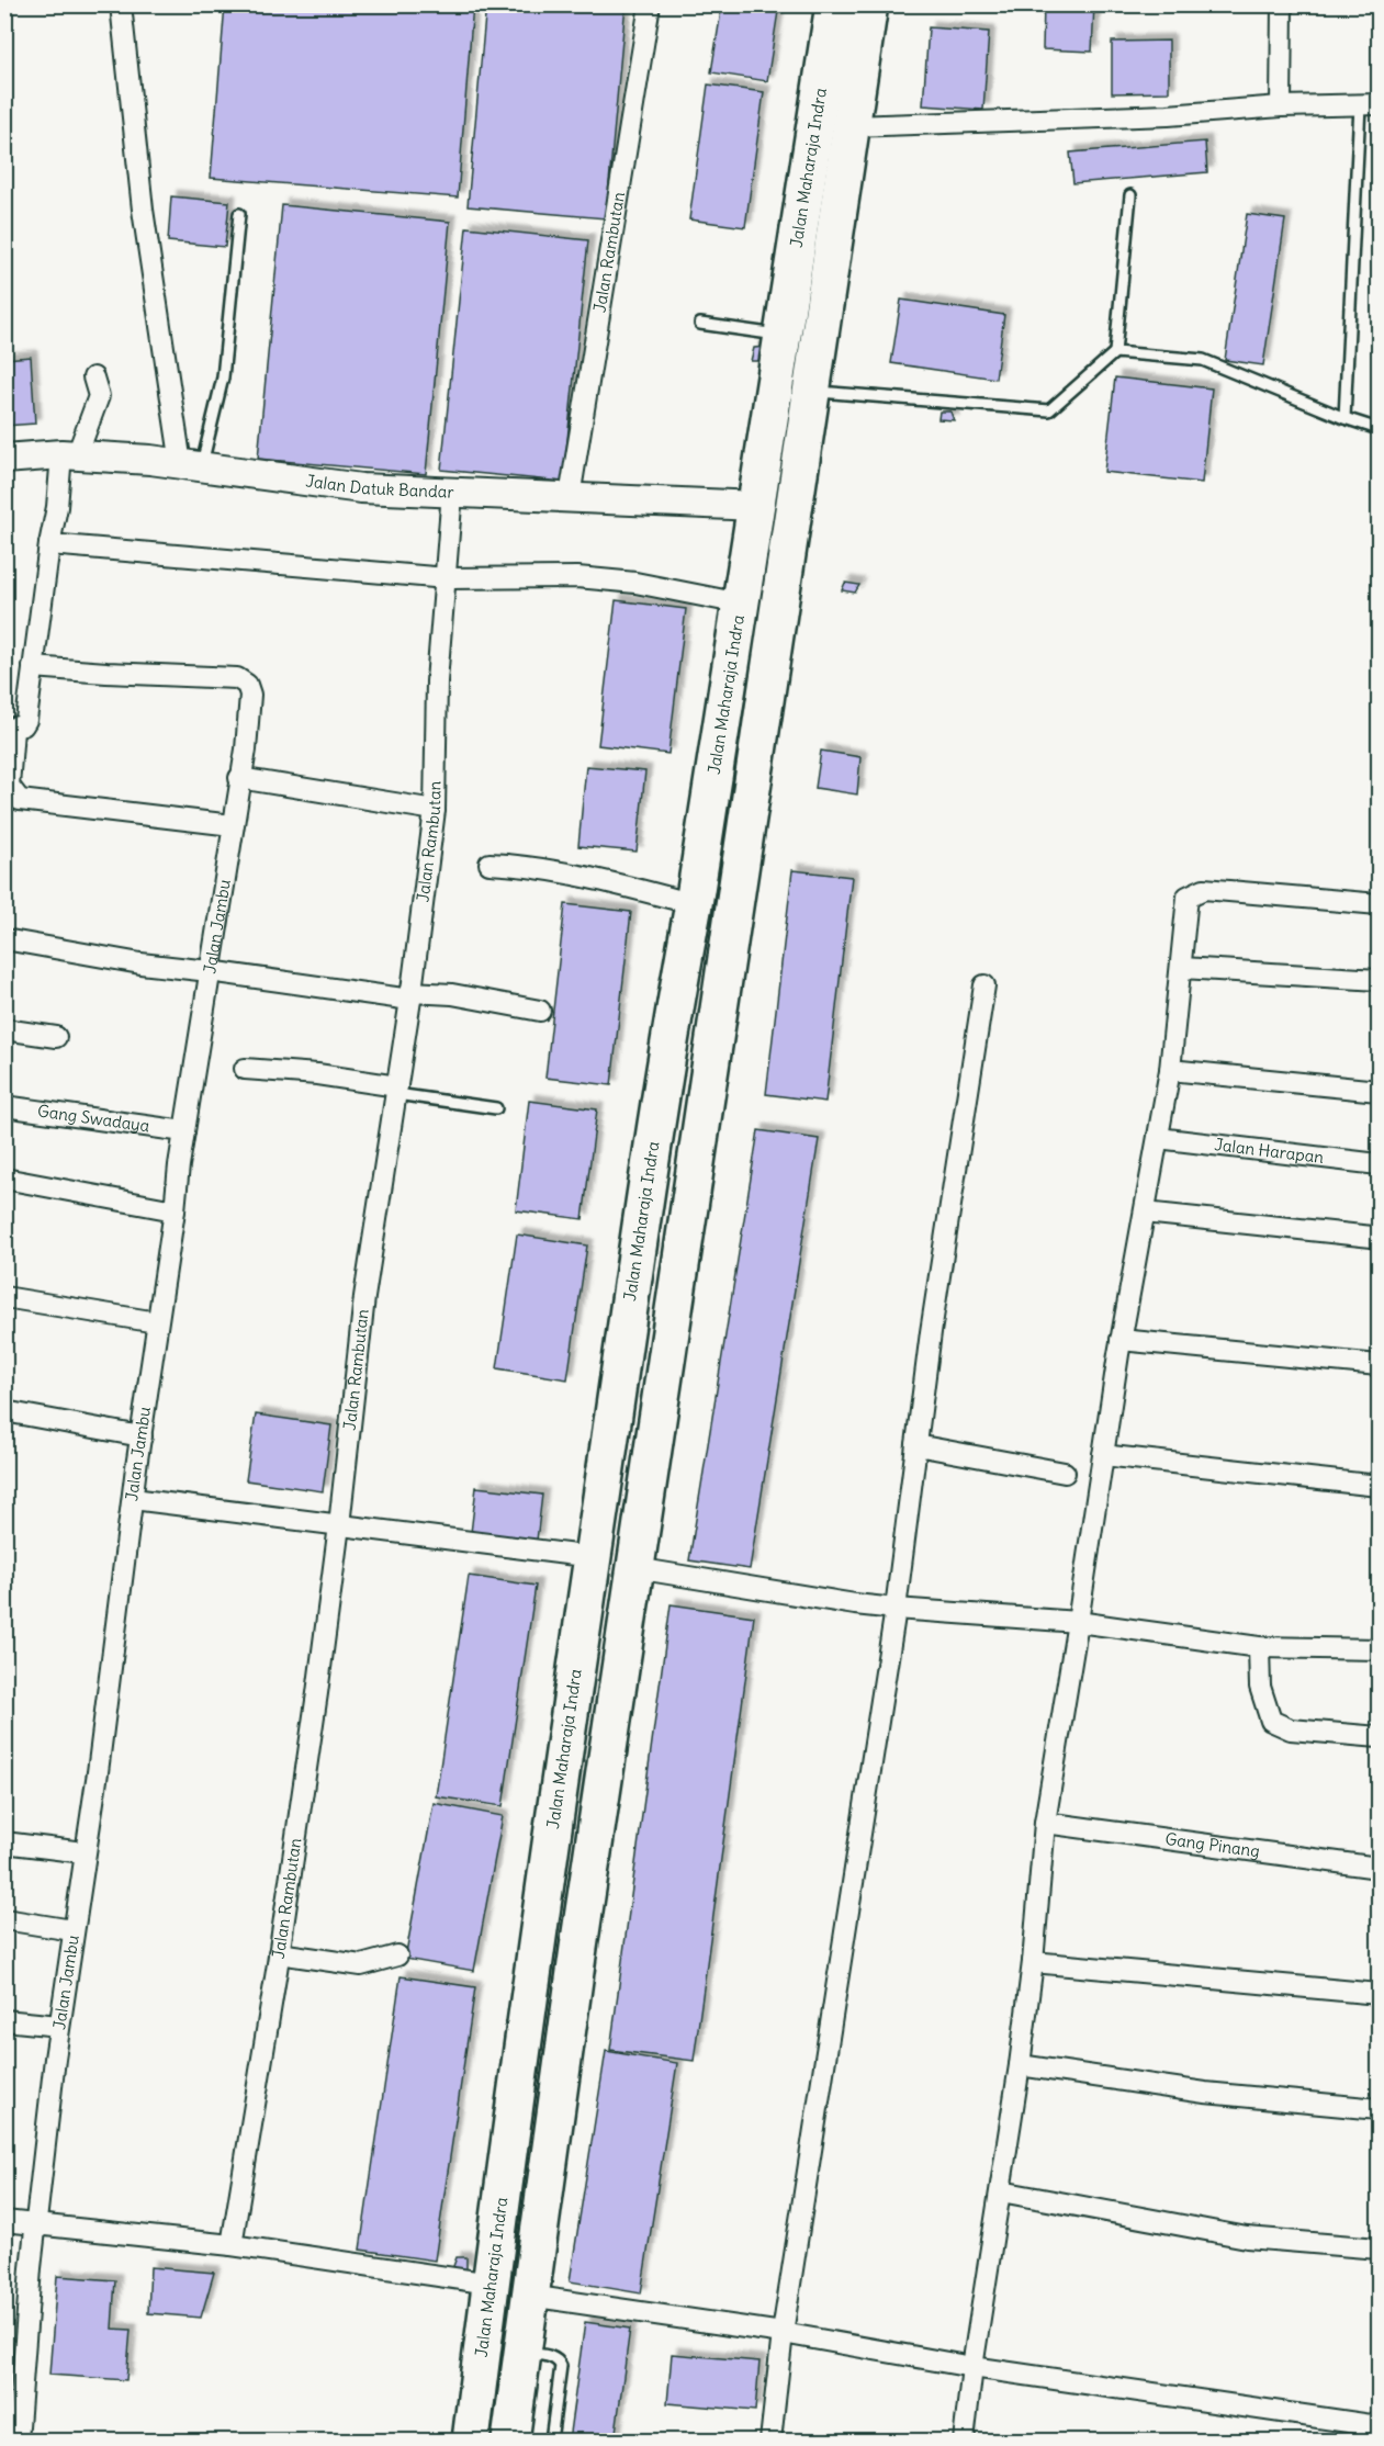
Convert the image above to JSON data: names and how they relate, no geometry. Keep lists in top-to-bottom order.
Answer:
{
  "streets": {
    "highway": ["Jalan Maharaja Indra"],
    "street": [
      "Jalan Rambutan",
      "Jalan Datuk Bandar",
      "Jalan Jambu",
      "Gang Swadaya",
      "Jalan Harapan",
      "Gang Pinang"
    ]
  },
  "crossings": [
    ["Jalan Maharaja Indra", "Jalan Datuk Bandar"],
    ["Jalan Rambutan", "Jalan Datuk Bandar"],
    ["Jalan Jambu", "Gang Swadaya"]
  ]
}
